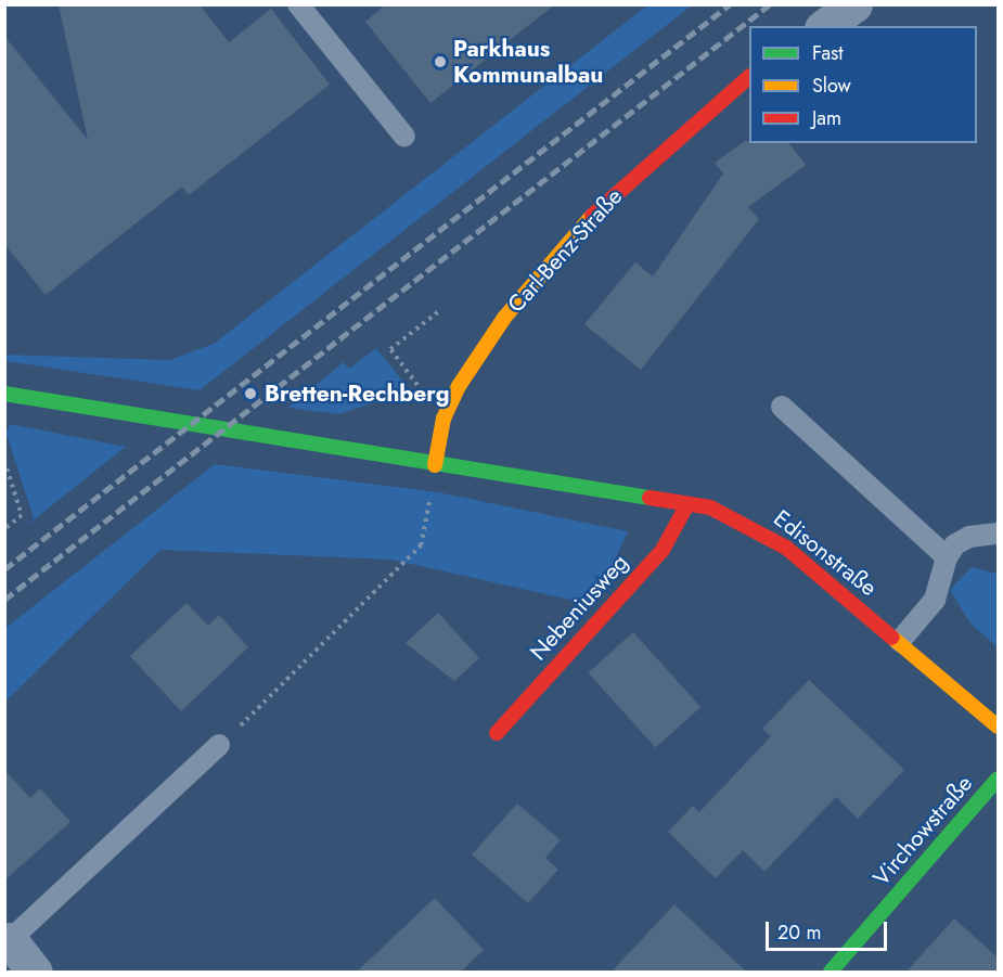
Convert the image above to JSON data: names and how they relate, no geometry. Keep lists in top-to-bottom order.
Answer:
{
  "streets": {
    "street": [
      "Carl-Benz-Straße",
      "Edisonstraße",
      "Nebeniusweg",
      "Virchowstraße"
    ]
  },
  "crossings": [
    ["Carl-Benz-Straße", "Edisonstraße"],
    ["Edisonstraße", "Nebeniusweg"]
  ],
  "places": ["Parkhaus Kommunalbau", "Bretten-Rechberg"],
  "legend": ["Fast", "Slow", "Jam"],
  "scale_bar": "20 m"
}
